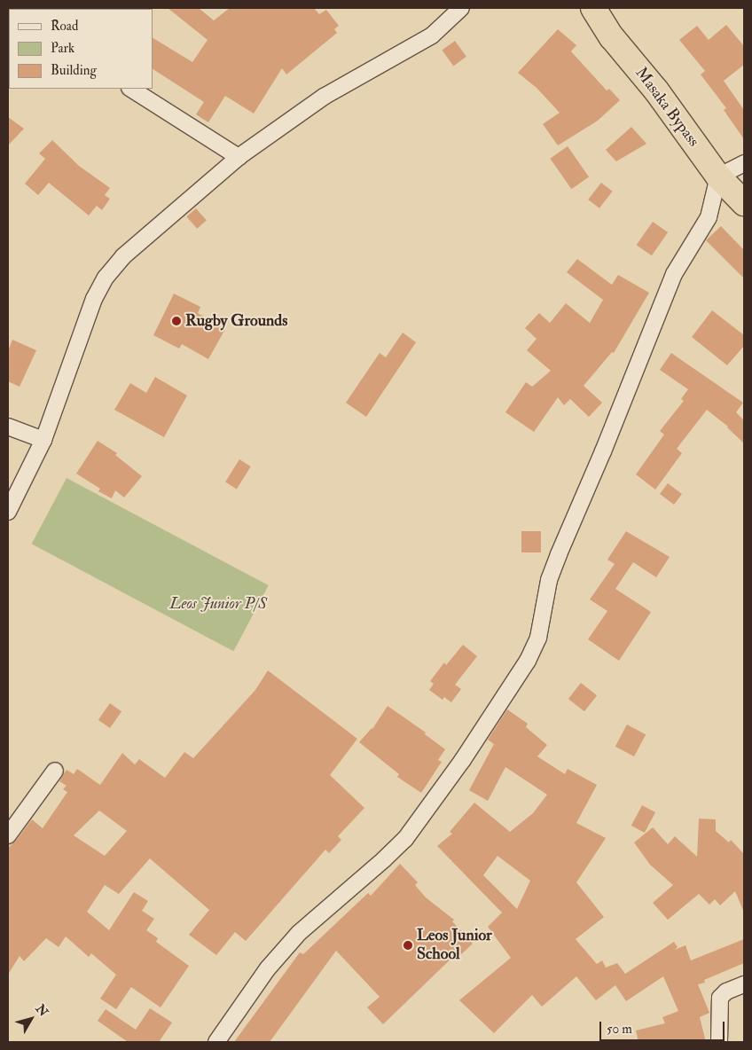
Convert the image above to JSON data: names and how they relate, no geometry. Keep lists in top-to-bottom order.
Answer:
{
  "streets": {
    "highway": ["Masaka Bypass"]
  },
  "parks": ["Leos Junior P/S"],
  "places": ["Rugby Grounds", "Leos Junior School"],
  "legend": ["Road", "Park", "Building"],
  "scale_bar": "50 m",
  "north": "top right"
}
